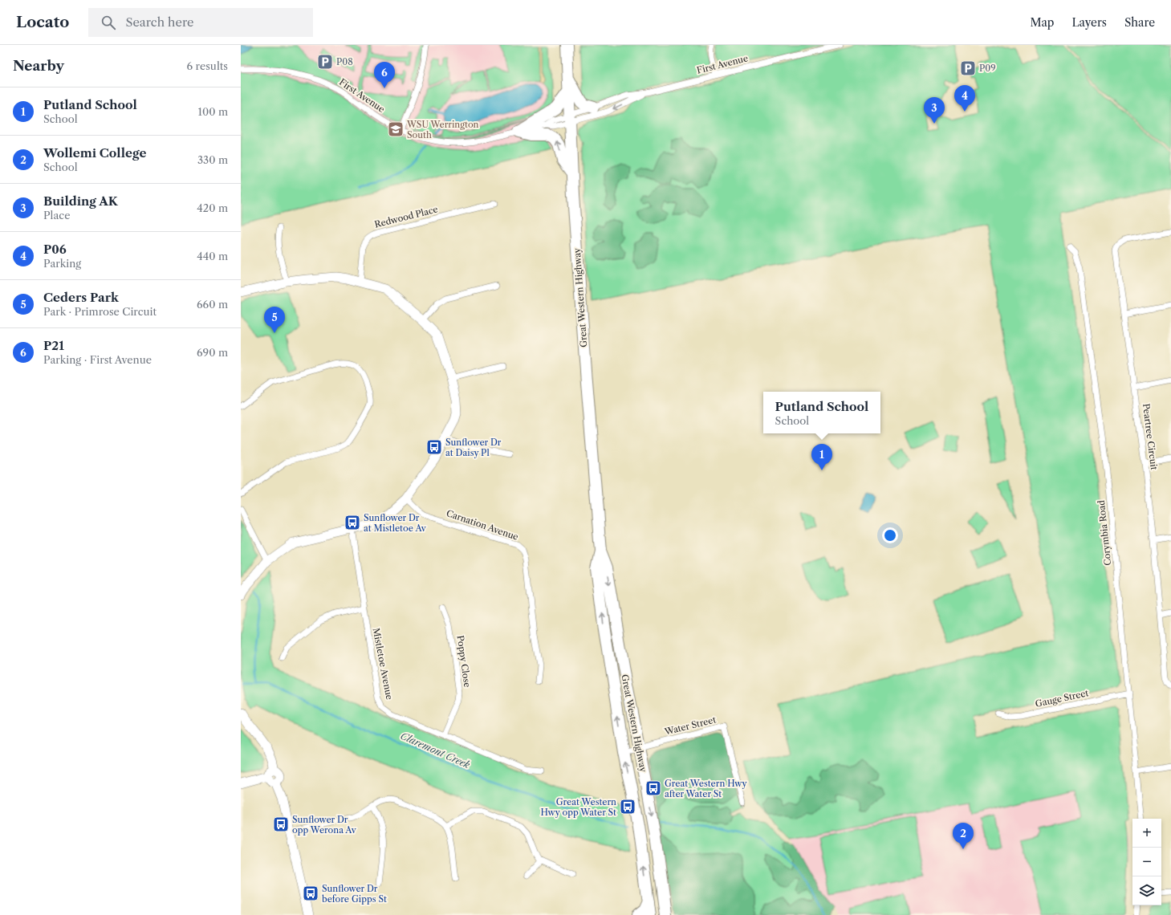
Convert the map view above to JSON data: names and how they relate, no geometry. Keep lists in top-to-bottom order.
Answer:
{
  "streets": {
    "highway": ["Great Western Highway"],
    "street": [
      "First Avenue",
      "Redwood Place",
      "Peartree Circuit",
      "Carnation Avenue",
      "Corymbia Road",
      "Poppy Close",
      "Mistletoe Avenue",
      "Gauge Street",
      "Water Street"
    ]
  },
  "crossings": [
    ["First Avenue", "Great Western Highway"],
    ["Great Western Highway", "Water Street"],
    ["Corymbia Road", "Gauge Street"],
    ["Poppy Close", "Mistletoe Avenue"]
  ],
  "water": ["Claremont Creek"],
  "places": {
    "parking": ["P08", "P09"],
    "school or university": ["WSU Werrington South"],
    "bus stop": [
      "Sunflower Dr at Daisy Pl",
      "Sunflower Dr at Mistletoe Av",
      "Great Western Hwy after Water St",
      "Great Western Hwy opp Water St",
      "Sunflower Dr opp Werona Av",
      "Sunflower Dr before Gipps St"
    ]
  },
  "page": {
    "header": "Locato",
    "search": "Search here",
    "nav": ["Map", "Layers", "Share"],
    "heading": ["Nearby", "6 results"],
    "pins": [
      "6",
      "4",
      "3",
      "5",
      "1",
      "2"
    ],
    "list": [
      {
        "mark": "1",
        "name": "Putland School",
        "note": "School",
        "value": "100 m"
      },
      {
        "mark": "2",
        "name": "Wollemi College",
        "note": "School",
        "value": "330 m"
      },
      {
        "mark": "3",
        "name": "Building AK",
        "note": "Place",
        "value": "420 m"
      },
      {
        "mark": "4",
        "name": "P06",
        "note": "Parking",
        "value": "440 m"
      },
      {
        "mark": "5",
        "name": "Ceders Park",
        "note": "Park · Primrose Circuit",
        "value": "660 m"
      },
      {
        "mark": "6",
        "name": "P21",
        "note": "Parking · First Avenue",
        "value": "690 m"
      }
    ],
    "popup": ["Putland School", "School"],
    "map_buttons": ["+", "−"]
  }
}
